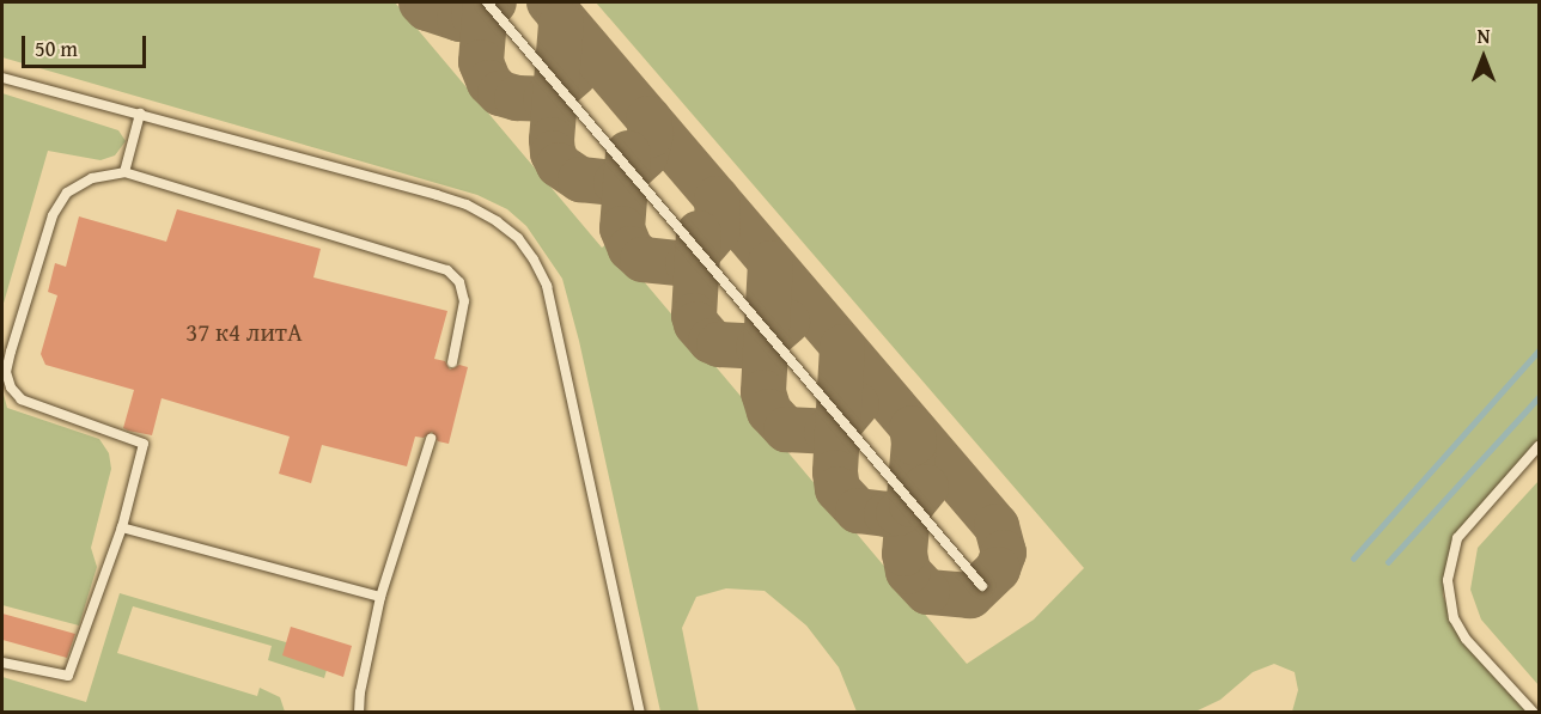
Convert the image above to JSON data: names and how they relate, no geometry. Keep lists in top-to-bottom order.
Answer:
{
  "house_numbers": ["37 к4 литА"],
  "scale_bar": "50 m",
  "north": "top"
}
